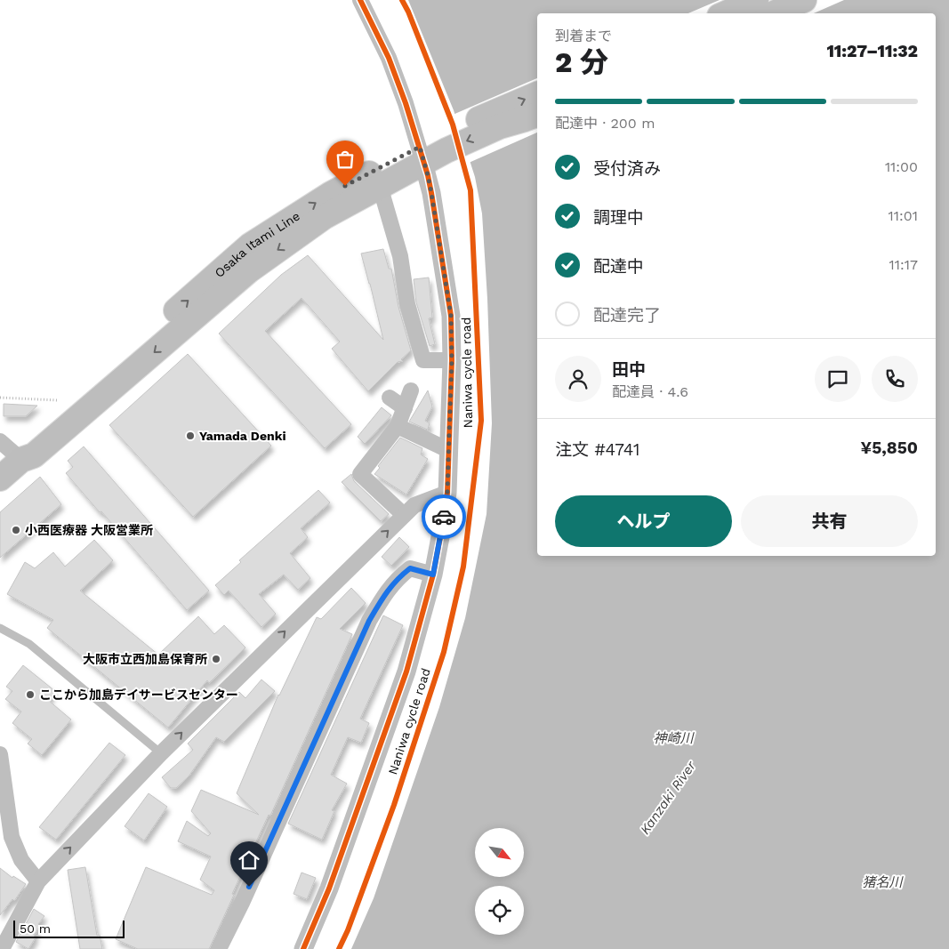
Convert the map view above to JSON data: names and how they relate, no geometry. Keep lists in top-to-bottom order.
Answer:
{
  "streets": {
    "main road": ["Osaka Itami Line"],
    "cycle path": ["Naniwa cycle road"]
  },
  "water": ["神崎川", "Kanzaki River", "猪名川"],
  "places": [
    "Yamada Denki",
    "小西医療器 大阪営業所",
    "大阪市立西加島保育所",
    "ここから加島デイサービスセンター"
  ],
  "scale_bar": "50 m",
  "north": "bottom right",
  "page": {
    "heading": ["2 分", "到着まで", "11:27–11:32"],
    "panel": [
      "田中",
      "配達員 · 4.6",
      "注文 #4741",
      "¥5,850"
    ],
    "bar": "配達中 · 200 m",
    "list": [
      ["受付済み", "11:00"],
      ["調理中", "11:01"],
      ["配達中", "11:17"],
      "配達完了"
    ],
    "buttons": ["ヘルプ", "共有"],
    "scale": "50 m"
  }
}
